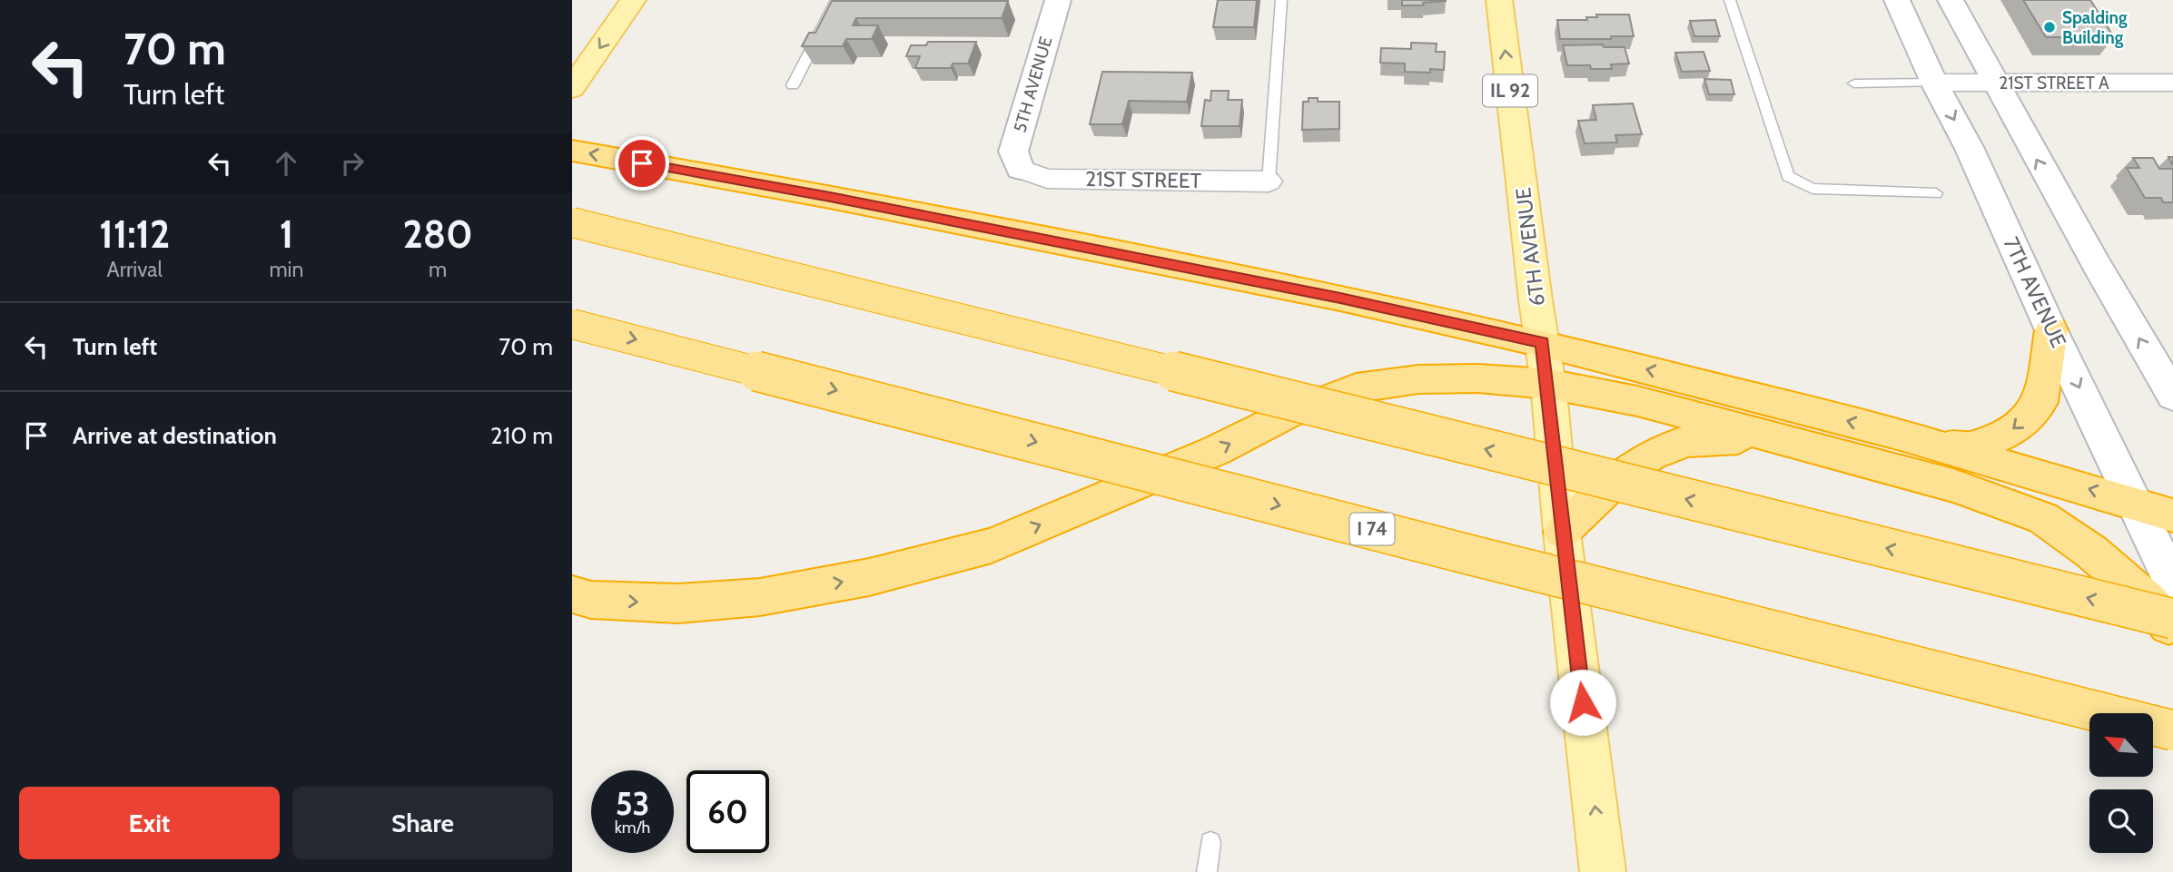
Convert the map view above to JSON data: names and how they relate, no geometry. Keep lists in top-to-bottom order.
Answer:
{
  "streets": {
    "highway": ["I 74"],
    "main road": [
      "5TH AVENUE",
      "IL 92",
      "6TH AVENUE",
      "7TH AVENUE"
    ],
    "street": ["21ST STREET A", "21ST STREET"]
  },
  "crossings": [
    ["21ST STREET A", "7TH AVENUE"],
    ["5TH AVENUE", "21ST STREET"]
  ],
  "one_way": ["6TH AVENUE"],
  "places": ["Spalding Building"],
  "north": "top left",
  "page": {
    "turn": ["70 m", "Turn left"],
    "eta": [
      "11:12",
      "Arrival",
      "1",
      "min",
      "280",
      "m"
    ],
    "list": [
      {
        "name": "Turn left",
        "value": "70 m"
      },
      {
        "name": "Arrive at destination",
        "value": "210 m"
      }
    ],
    "speed": "53 km/h",
    "limit": "60",
    "buttons": ["Exit", "Share"]
  }
}
